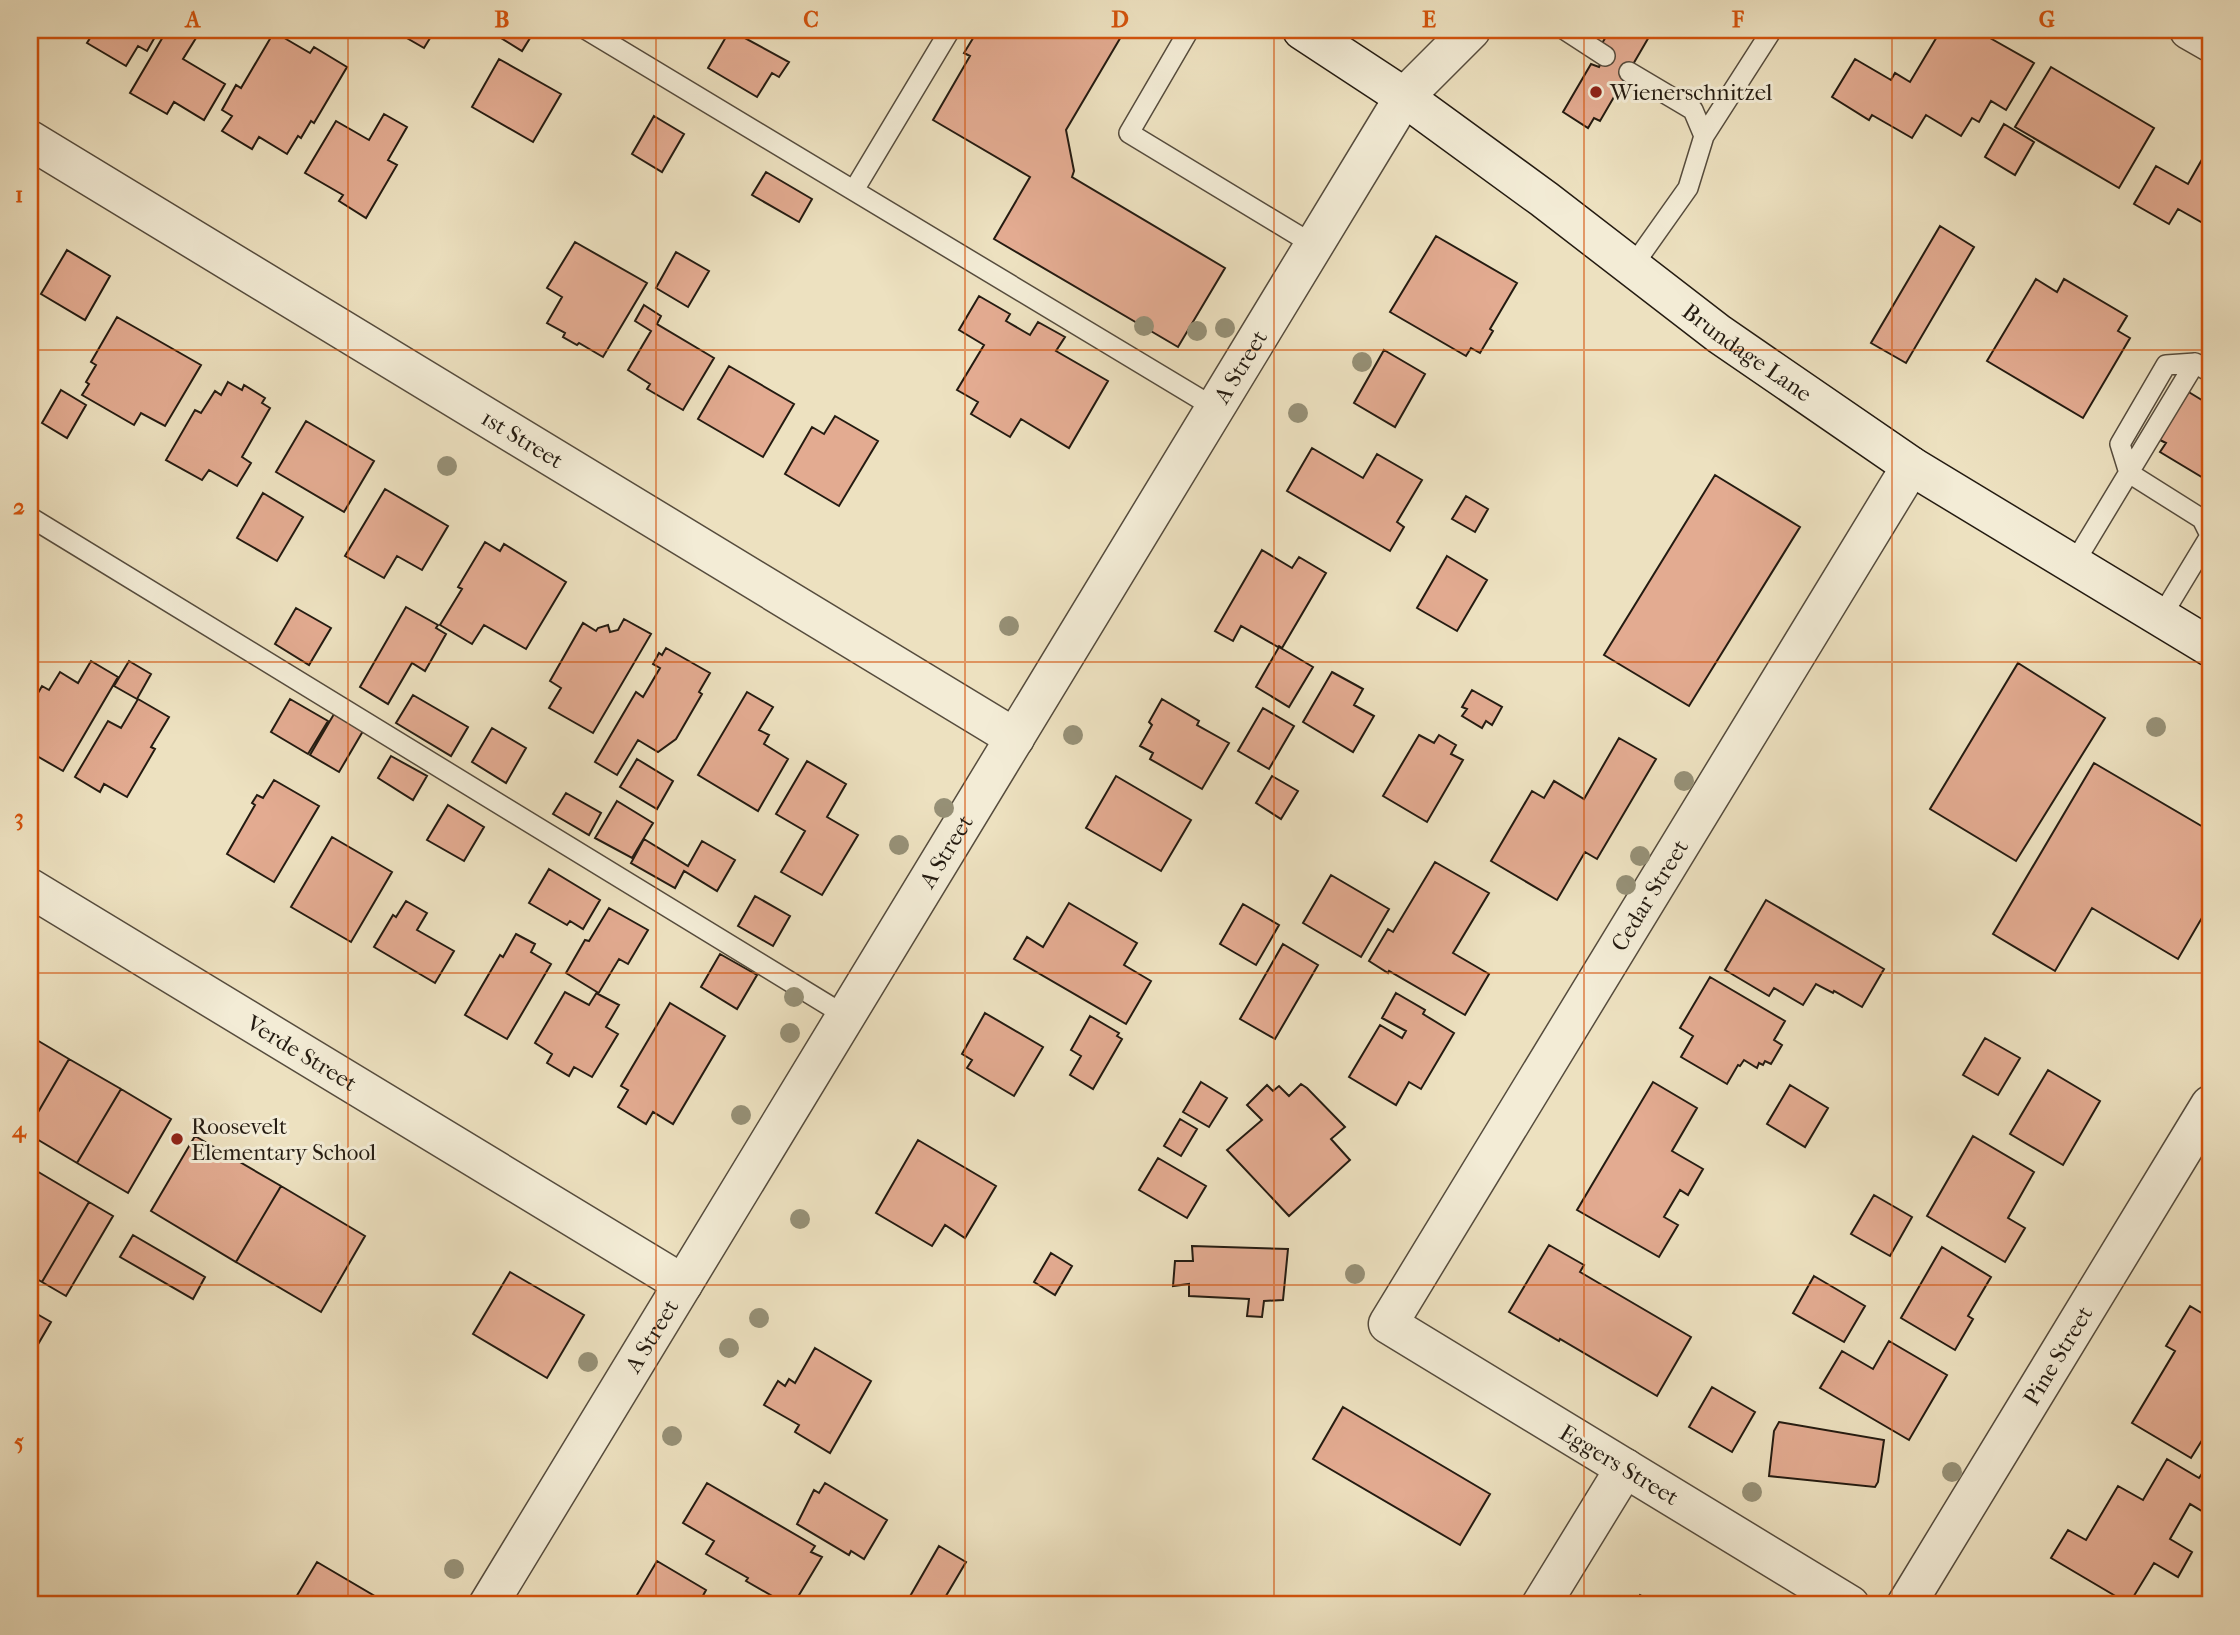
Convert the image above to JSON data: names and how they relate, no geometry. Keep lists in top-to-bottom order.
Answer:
{
  "streets": {
    "street": [
      "Brundage Lane",
      "A Street",
      "1st Street",
      "Cedar Street",
      "Verde Street",
      "Pine Street",
      "Eggers Street"
    ]
  },
  "crossings": [
    ["Brundage Lane", "A Street"],
    ["Brundage Lane", "Cedar Street"],
    ["A Street", "1st Street"],
    ["A Street", "Verde Street"],
    ["Cedar Street", "Eggers Street"]
  ],
  "places": ["Wienerschnitzel", "Roosevelt Elementary School"],
  "grid": {
    "columns": [
      "A",
      "B",
      "C",
      "D",
      "E",
      "F",
      "G"
    ],
    "rows": [
      "1",
      "2",
      "3",
      "4",
      "5"
    ]
  }
}
